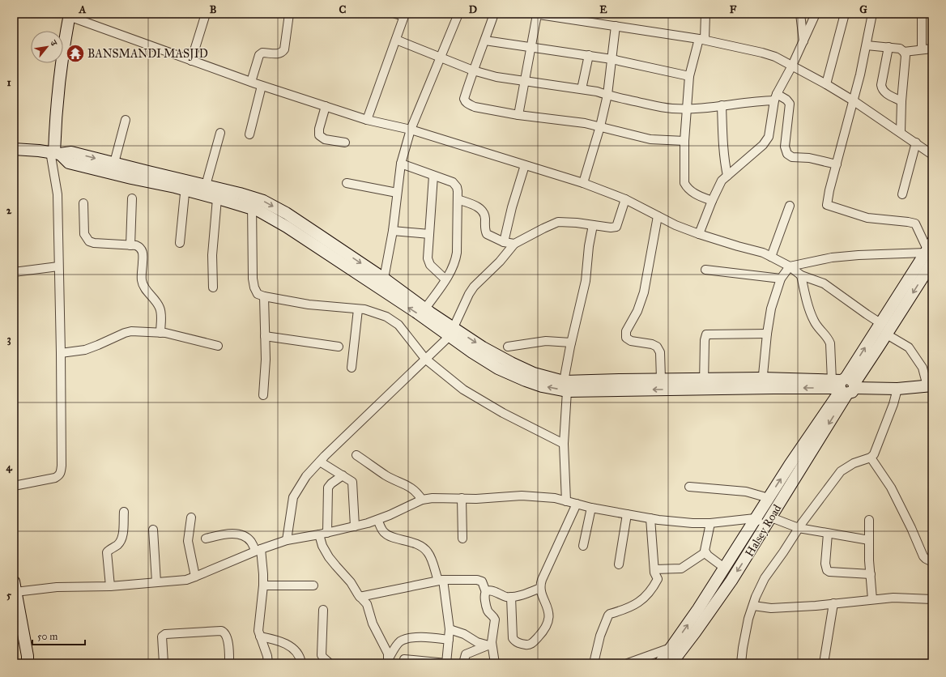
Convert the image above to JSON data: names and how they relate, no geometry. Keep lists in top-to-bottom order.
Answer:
{
  "streets": {
    "street": ["Halsey Road"]
  },
  "places": {
    "temple": ["BANSMANDI MASJID"]
  },
  "scale_bar": "50 m",
  "north": "top right",
  "grid": {
    "columns": [
      "A",
      "B",
      "C",
      "D",
      "E",
      "F",
      "G"
    ],
    "rows": [
      "1",
      "2",
      "3",
      "4",
      "5"
    ]
  }
}
